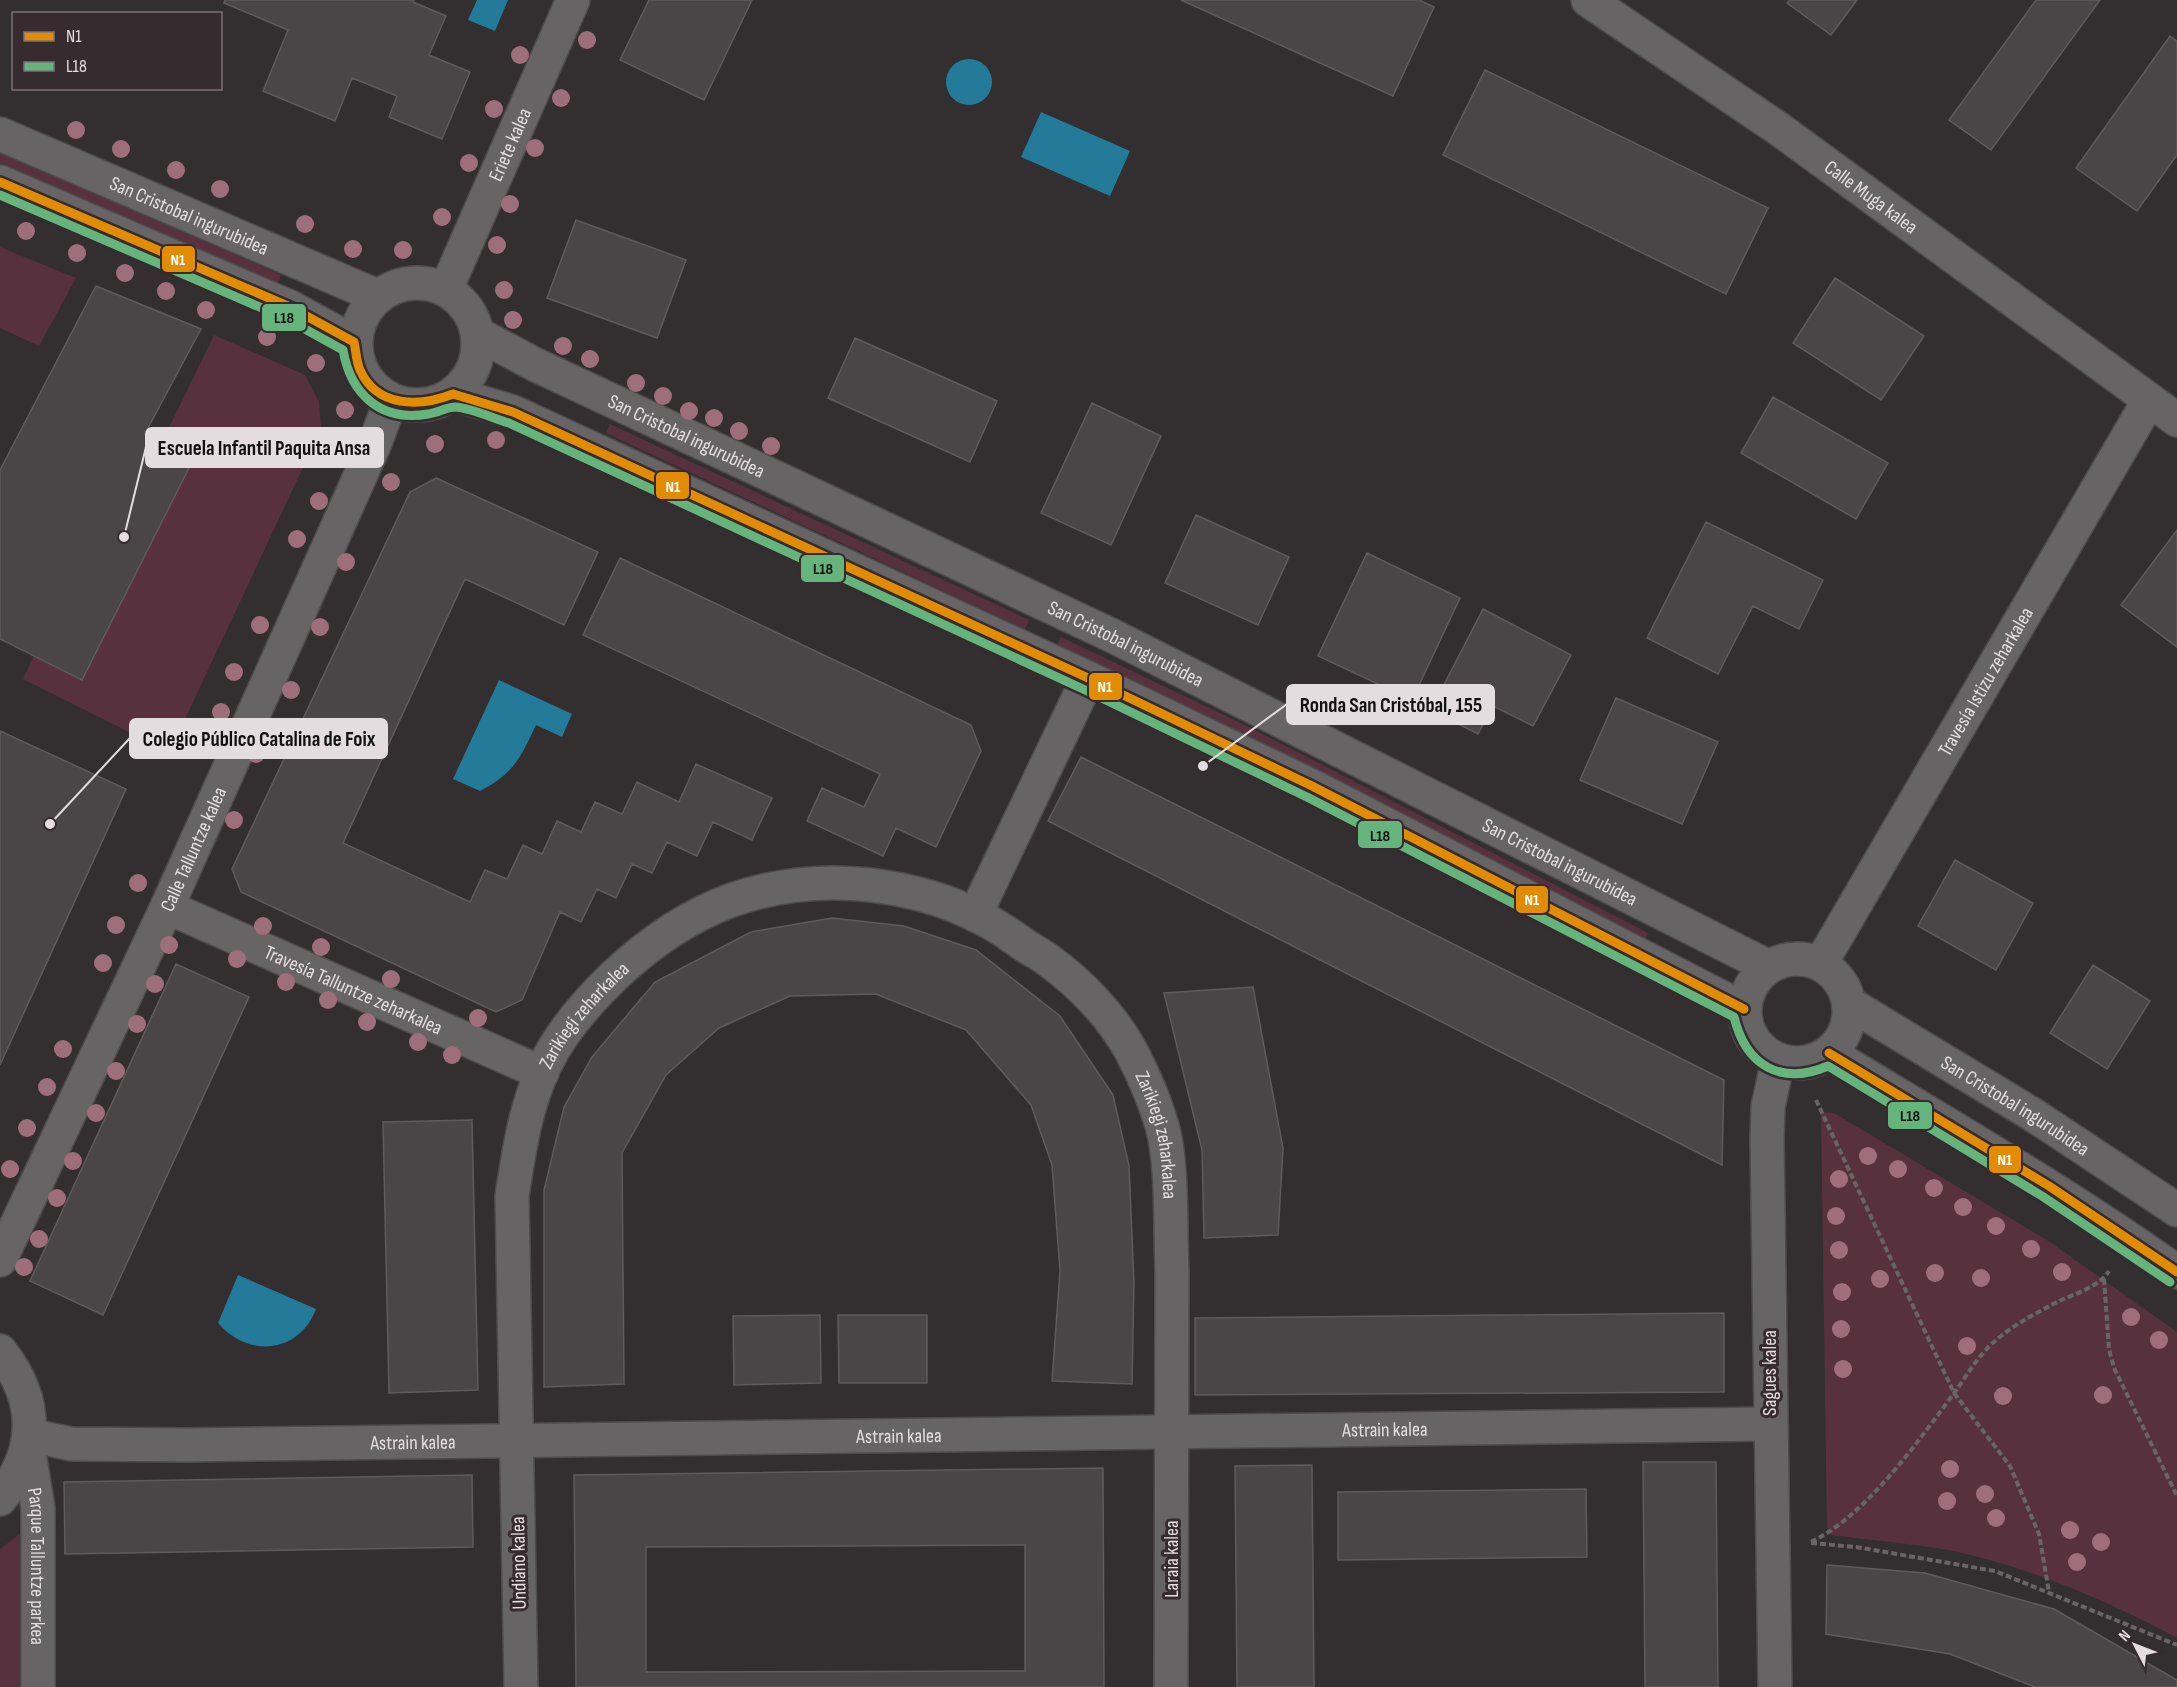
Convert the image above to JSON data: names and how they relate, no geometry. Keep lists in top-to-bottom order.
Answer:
{
  "streets": {
    "street": [
      "Eriete kalea",
      "Calle Muga kalea",
      "San Cristobal ingurubidea",
      "Travesía Istizu zeharkalea",
      "Calle Talluntze kalea",
      "Travesía Talluntze zeharkalea",
      "Zarikiegi zeharkalea",
      "Sagues kalea",
      "Astrain kalea",
      "Laraia kalea",
      "Undiano kalea",
      "Parque Talluntze parkea"
    ]
  },
  "crossings": [
    ["Eriete kalea", "San Cristobal ingurubidea"],
    ["Eriete kalea", "Calle Talluntze kalea"],
    ["Calle Muga kalea", "Travesía Istizu zeharkalea"],
    ["San Cristobal ingurubidea", "Travesía Istizu zeharkalea"],
    ["San Cristobal ingurubidea", "Calle Talluntze kalea"],
    ["San Cristobal ingurubidea", "Sagues kalea"],
    ["Travesía Istizu zeharkalea", "Sagues kalea"],
    ["Calle Talluntze kalea", "Travesía Talluntze zeharkalea"],
    ["Travesía Talluntze zeharkalea", "Zarikiegi zeharkalea"],
    ["Zarikiegi zeharkalea", "Astrain kalea"],
    ["Zarikiegi zeharkalea", "Laraia kalea"],
    ["Zarikiegi zeharkalea", "Undiano kalea"],
    ["Sagues kalea", "Astrain kalea"],
    ["Astrain kalea", "Laraia kalea"],
    ["Astrain kalea", "Undiano kalea"],
    ["Astrain kalea", "Parque Talluntze parkea"]
  ],
  "places": ["Escuela Infantil Paquita Ansa", "Ronda San Cristóbal, 155", "Colegio Público Catalina de Foix"],
  "lines": ["transit line N1", "transit line L18"],
  "legend": ["N1", "L18"],
  "north": "top left"
}
